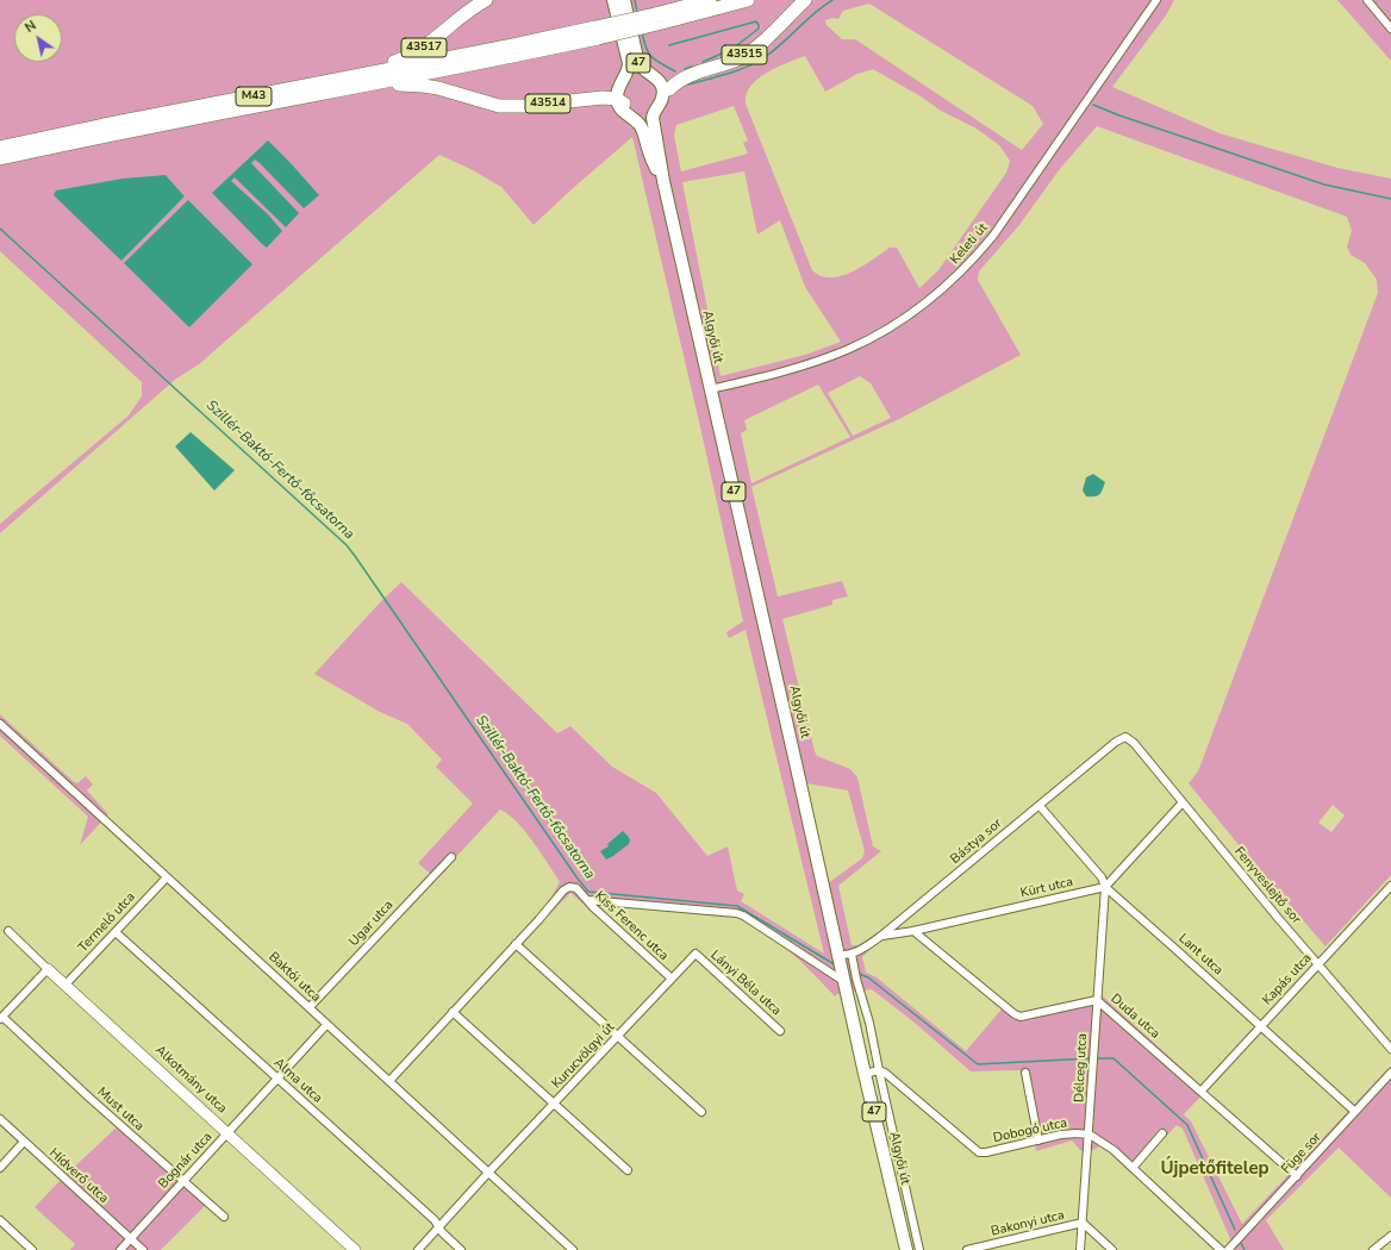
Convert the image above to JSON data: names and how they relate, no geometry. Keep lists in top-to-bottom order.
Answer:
{
  "streets": {
    "highway": [
      "43517",
      "43515",
      "M43",
      "43514"
    ],
    "main road": ["47", "Algyői út"],
    "street": [
      "Keleti út",
      "Bástya sor",
      "Fenyveslejtő sor",
      "Kürt utca",
      "Termelő utca",
      "Ugar utca",
      "Kiss Ferenc utca",
      "Lant utca",
      "Baktói utca",
      "Kapás utca",
      "Lányi Béla utca",
      "Duda utca",
      "Kurucvölgyi út",
      "Délceg utca",
      "Alkotmány utca",
      "Alma utca",
      "Must utca",
      "Dobogó utca",
      "Füge sor",
      "Bognár utca",
      "Hídverő utca",
      "Bakonyi utca"
    ]
  },
  "crossings": [
    ["43517", "M43"],
    ["43515", "47"],
    ["47", "43514"],
    ["47", "Algyői út"],
    ["M43", "43514"],
    ["Keleti út", "Algyői út"],
    ["Algyői út", "Bástya sor"],
    ["Algyői út", "Dobogó utca"],
    ["Bástya sor", "Fenyveslejtő sor"],
    ["Bástya sor", "Kürt utca"],
    ["Bástya sor", "Lant utca"],
    ["Bástya sor", "Duda utca"],
    ["Fenyveslejtő sor", "Kapás utca"],
    ["Kürt utca", "Lant utca"],
    ["Kürt utca", "Duda utca"],
    ["Kürt utca", "Délceg utca"],
    ["Termelő utca", "Baktói utca"],
    ["Termelő utca", "Alkotmány utca"],
    ["Termelő utca", "Alma utca"],
    ["Ugar utca", "Baktói utca"],
    ["Kiss Ferenc utca", "Kurucvölgyi út"],
    ["Lant utca", "Kapás utca"],
    ["Lant utca", "Délceg utca"],
    ["Lant utca", "Füge sor"],
    ["Baktói utca", "Kurucvölgyi út"],
    ["Baktói utca", "Bognár utca"],
    ["Kapás utca", "Duda utca"],
    ["Lányi Béla utca", "Kurucvölgyi út"],
    ["Duda utca", "Délceg utca"],
    ["Duda utca", "Füge sor"],
    ["Kurucvölgyi út", "Alma utca"],
    ["Délceg utca", "Dobogó utca"],
    ["Délceg utca", "Bakonyi utca"],
    ["Alkotmány utca", "Bognár utca"],
    ["Alma utca", "Bognár utca"],
    ["Must utca", "Bognár utca"],
    ["Bognár utca", "Hídverő utca"]
  ],
  "districts": ["Újpetőfitelep"],
  "water": ["Szillér-Baktó-Fertő-főcsatorna"],
  "north": "top left"
}
